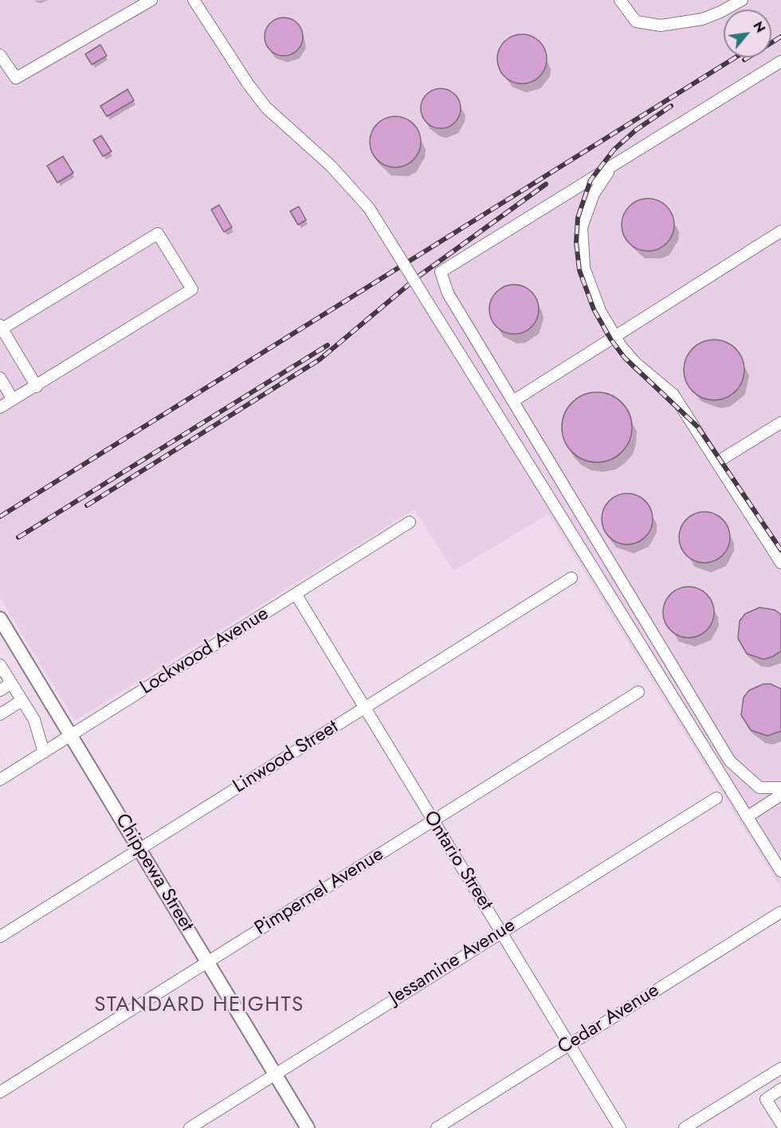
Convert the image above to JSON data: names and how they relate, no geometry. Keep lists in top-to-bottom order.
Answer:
{
  "streets": {
    "main road": ["Chippewa Street"],
    "street": [
      "Lockwood Avenue",
      "Linwood Street",
      "Ontario Street",
      "Pimpernel Avenue",
      "Jessamine Avenue",
      "Cedar Avenue"
    ]
  },
  "crossings": [
    ["Lockwood Avenue", "Ontario Street"],
    ["Lockwood Avenue", "Chippewa Street"],
    ["Linwood Street", "Ontario Street"],
    ["Linwood Street", "Chippewa Street"],
    ["Ontario Street", "Pimpernel Avenue"],
    ["Ontario Street", "Jessamine Avenue"],
    ["Ontario Street", "Cedar Avenue"],
    ["Chippewa Street", "Pimpernel Avenue"],
    ["Chippewa Street", "Jessamine Avenue"]
  ],
  "districts": ["STANDARD HEIGHTS"],
  "north": "top right"
}
